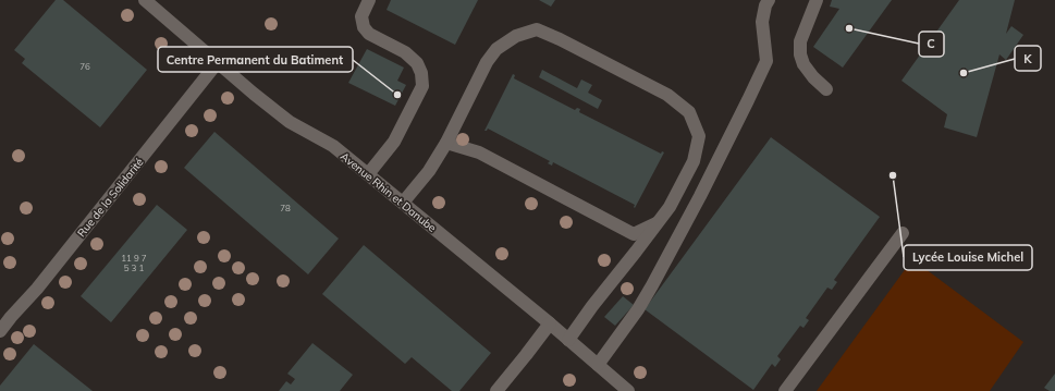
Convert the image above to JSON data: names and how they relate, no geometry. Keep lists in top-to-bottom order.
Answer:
{
  "streets": {
    "street": ["Avenue Rhin et Danube", "Rue de la Solidarité"]
  },
  "crossings": [
    ["Avenue Rhin et Danube", "Rue de la Solidarité"]
  ],
  "places": [
    "C",
    "K",
    "Centre Permanent du Batiment",
    "Lycée Louise Michel"
  ],
  "house_numbers": ["76", "78", "11 9 7 5 3 1"]
}
